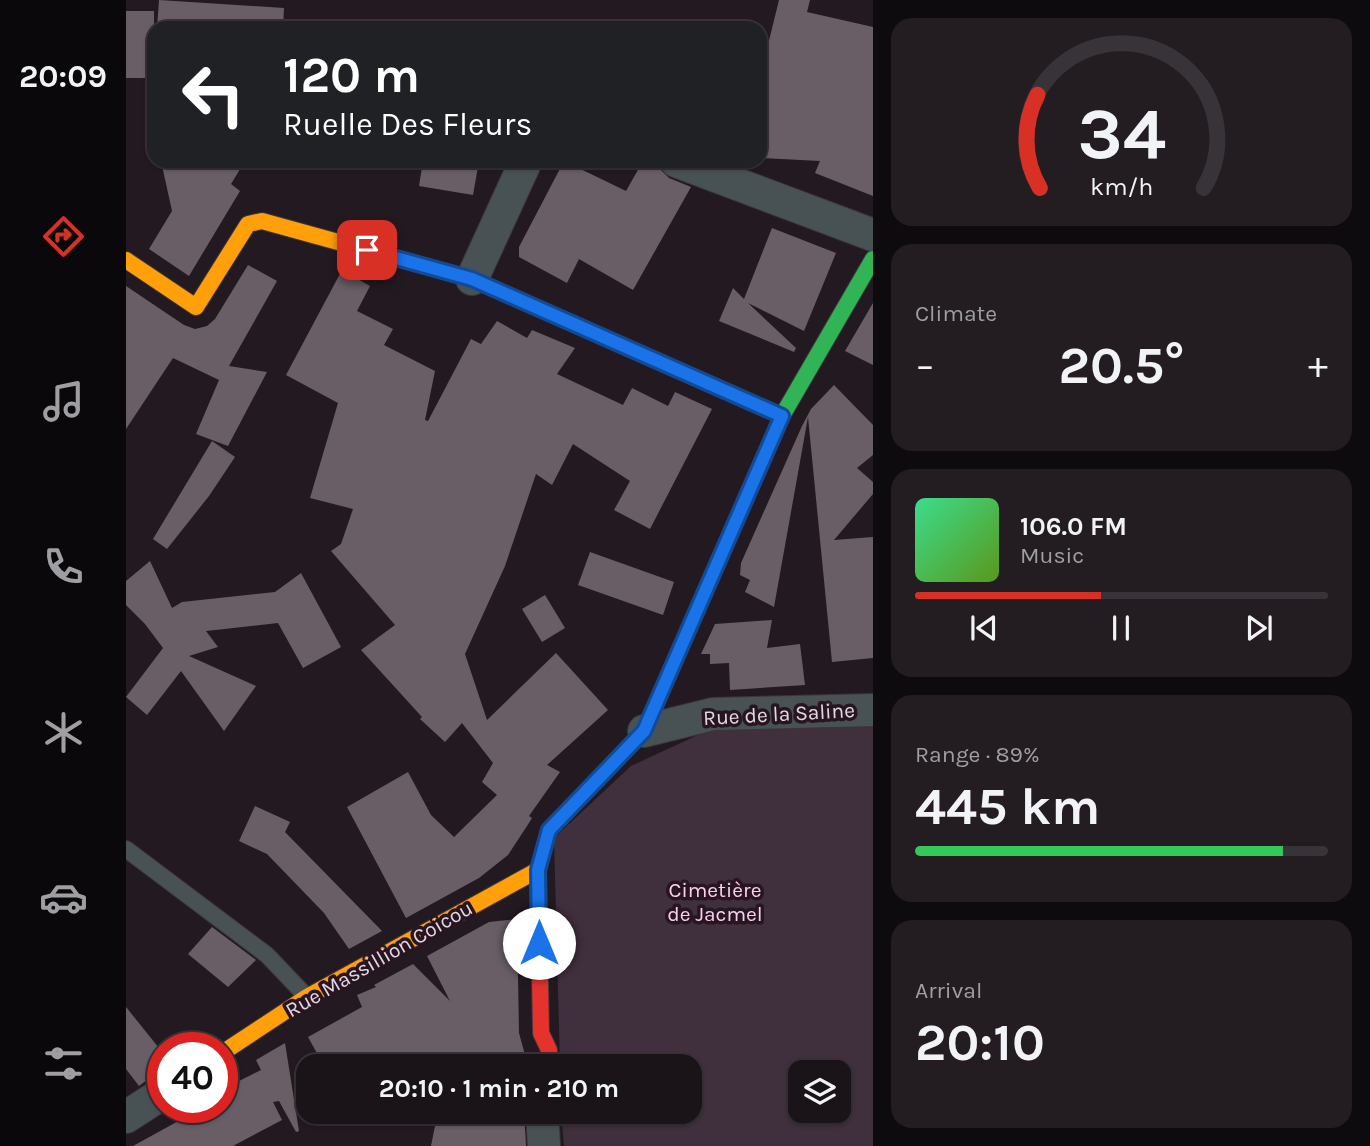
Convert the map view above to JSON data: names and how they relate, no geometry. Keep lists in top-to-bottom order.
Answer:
{
  "streets": {
    "street": ["Rue de la Saline", "Rue Massillion Coicou"]
  },
  "parks": ["Cimetière de Jacmel"],
  "page": {
    "tabs": "20:09",
    "turn": ["120 m", "Ruelle Des Fleurs"],
    "tile": [
      "Climate",
      ["Range · 89%", "445 km"],
      ["Arrival", "20:10"]
    ],
    "heat": ["−", "20.5°", "+"],
    "song": ["106.0 FM", "Music"],
    "limit": "40",
    "trip": "20:10 · 1 min · 210 m",
    "gauge": ["34", "km/h"]
  }
}
